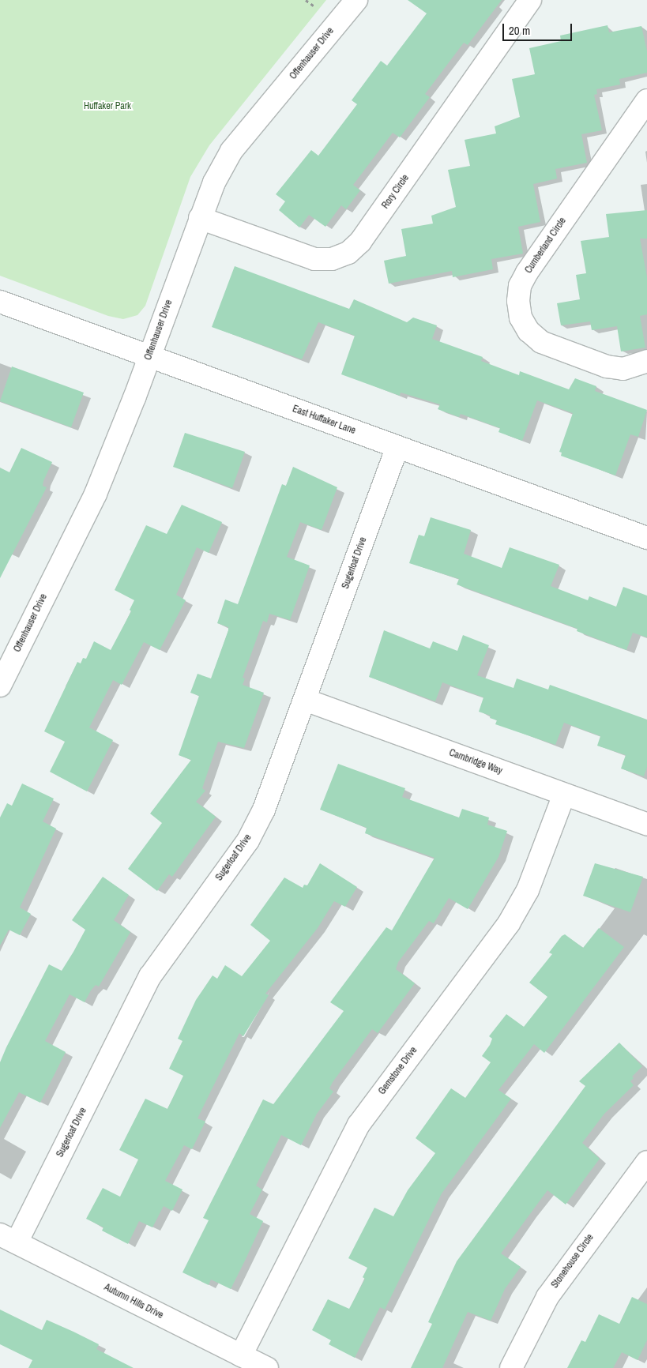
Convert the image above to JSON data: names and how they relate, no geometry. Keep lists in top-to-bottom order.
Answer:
{
  "streets": {
    "street": [
      "Offenhauser Drive",
      "Rory Circle",
      "Cumberland Circle",
      "East Huffaker Lane",
      "Sugerloaf Drive",
      "Cambridge Way",
      "Gemstone Drive",
      "Stonehouse Circle",
      "Autumn Hills Drive"
    ]
  },
  "crossings": [
    ["Offenhauser Drive", "Rory Circle"],
    ["Offenhauser Drive", "East Huffaker Lane"],
    ["East Huffaker Lane", "Sugerloaf Drive"],
    ["Sugerloaf Drive", "Cambridge Way"],
    ["Sugerloaf Drive", "Autumn Hills Drive"],
    ["Cambridge Way", "Gemstone Drive"],
    ["Gemstone Drive", "Autumn Hills Drive"]
  ],
  "parks": ["Huffaker Park"],
  "scale_bar": "20 m"
}
